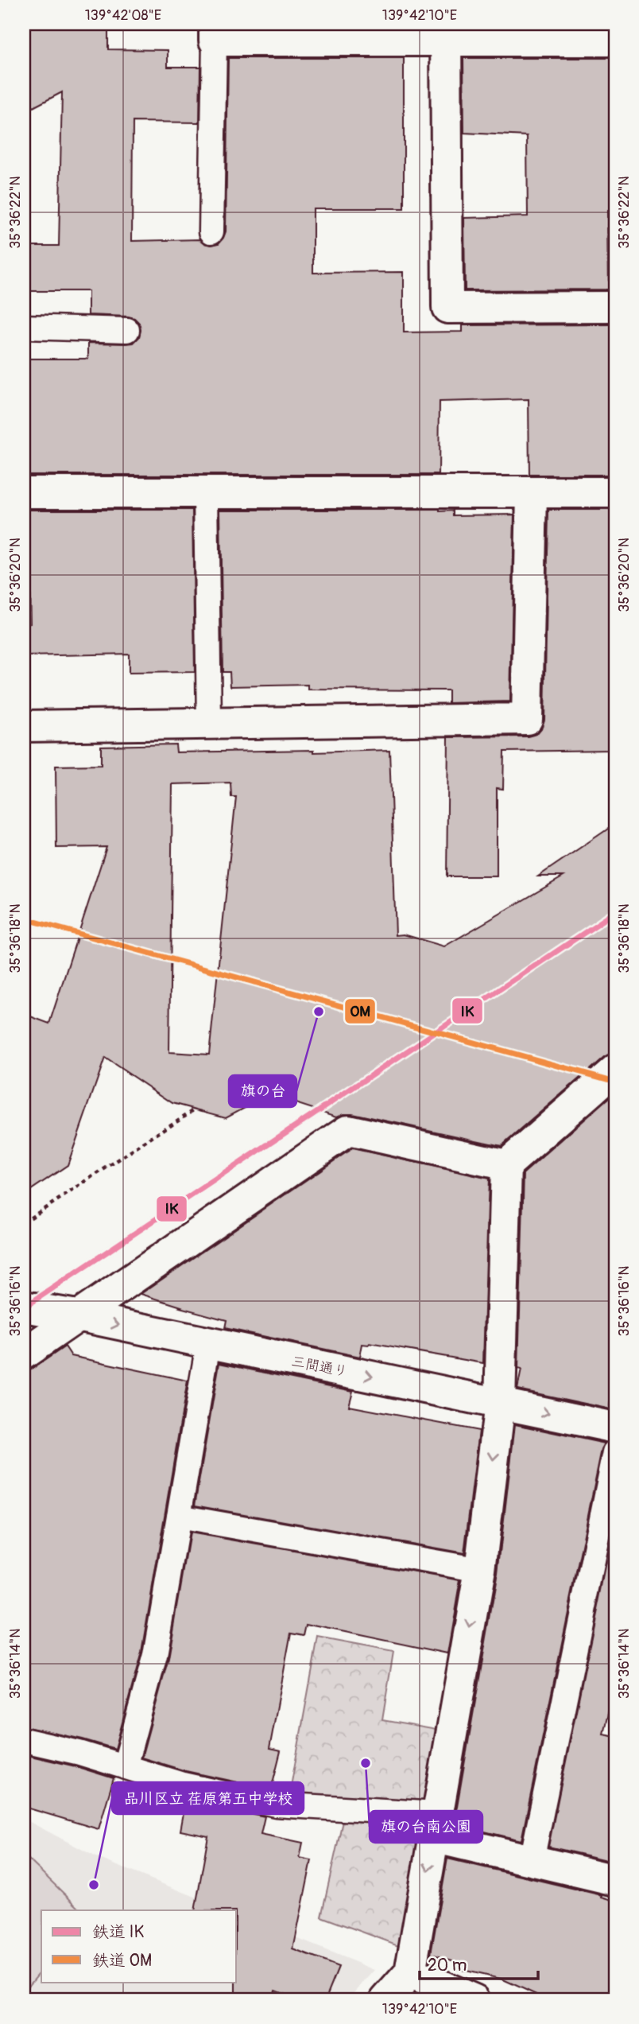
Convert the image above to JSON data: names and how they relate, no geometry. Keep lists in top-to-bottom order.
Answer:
{
  "streets": {
    "street": ["三間通り"]
  },
  "one_way": ["三間通り"],
  "places": ["旗の台", "旗の台南公園", "品川区立 荏原第五中学校"],
  "lines": ["rail line IK", "rail line OM"],
  "legend": ["鉄道 IK", "鉄道 OM"],
  "scale_bar": "20 m",
  "coordinates": [
    "139°42'08\"E",
    "139°42'10\"E",
    "35°36'22\"N",
    "35°36'20\"N",
    "35°36'18\"N",
    "35°36'16\"N",
    "35°36'14\"N"
  ]
}
